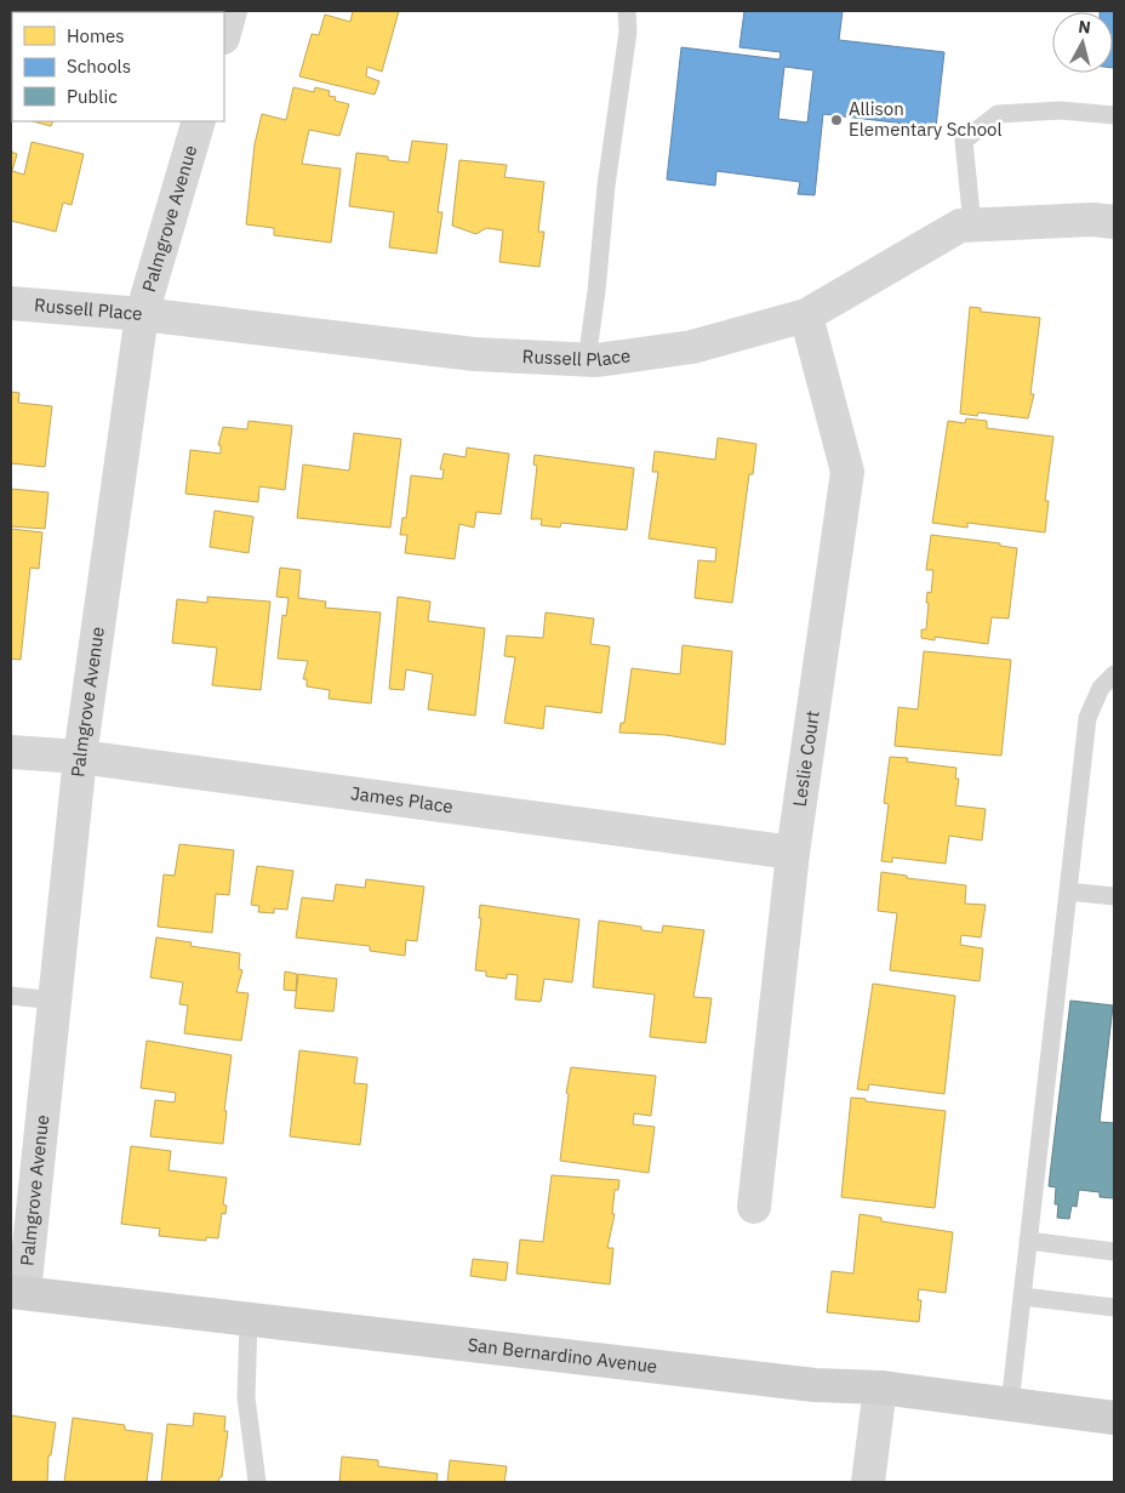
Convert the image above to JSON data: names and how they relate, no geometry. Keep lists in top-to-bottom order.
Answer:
{
  "streets": {
    "main road": ["San Bernardino Avenue"],
    "street": [
      "Palmgrove Avenue",
      "Russell Place",
      "Leslie Court",
      "James Place"
    ]
  },
  "crossings": [
    ["Palmgrove Avenue", "Russell Place"],
    ["Palmgrove Avenue", "James Place"],
    ["Palmgrove Avenue", "San Bernardino Avenue"],
    ["Russell Place", "Leslie Court"],
    ["Leslie Court", "James Place"]
  ],
  "places": ["Allison Elementary School"],
  "legend": ["Homes", "Schools", "Public"],
  "north": "top"
}
